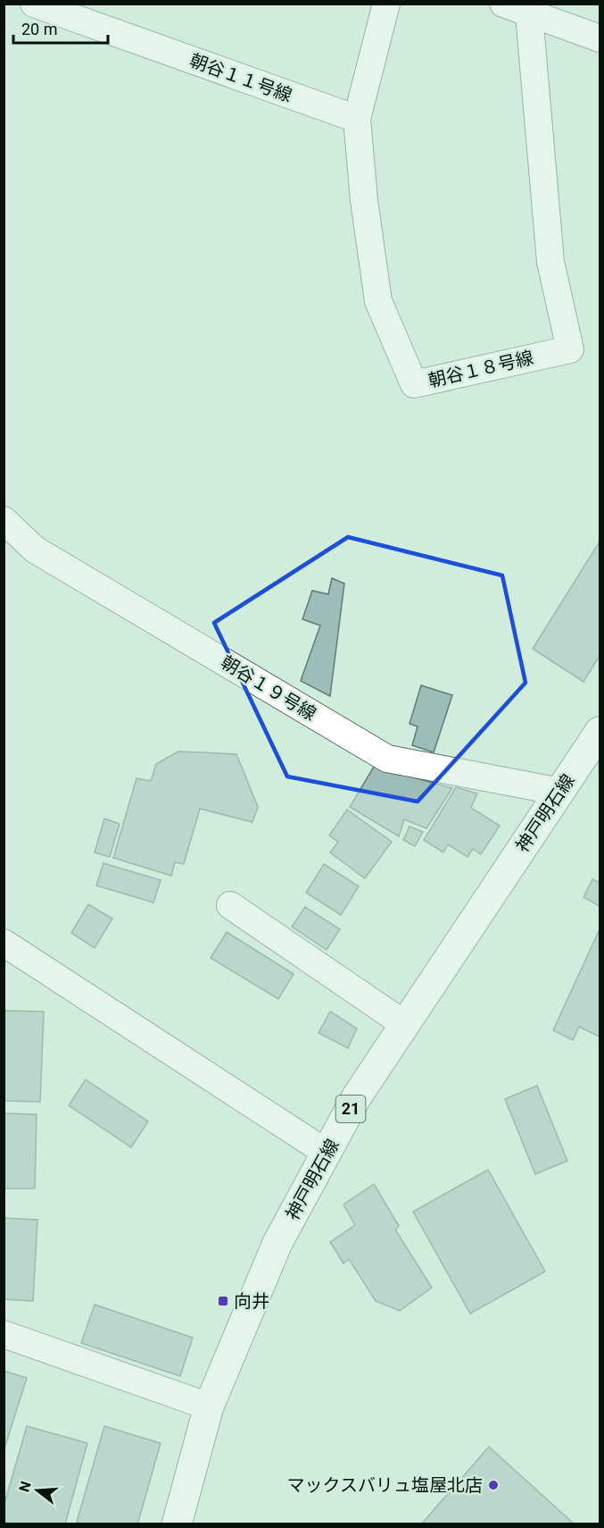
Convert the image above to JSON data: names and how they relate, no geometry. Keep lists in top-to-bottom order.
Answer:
{
  "streets": {
    "main road": ["神戸明石線", "21"],
    "street": ["朝谷１１号線", "朝谷１８号線", "朝谷１９号線"]
  },
  "crossings": [
    ["朝谷１１号線", "朝谷１８号線"],
    ["朝谷１９号線", "神戸明石線"]
  ],
  "places": {
    "transit": ["向井"],
    "other": ["マックスバリュ塩屋北店"]
  },
  "scale_bar": "20 m",
  "north": "left"
}
